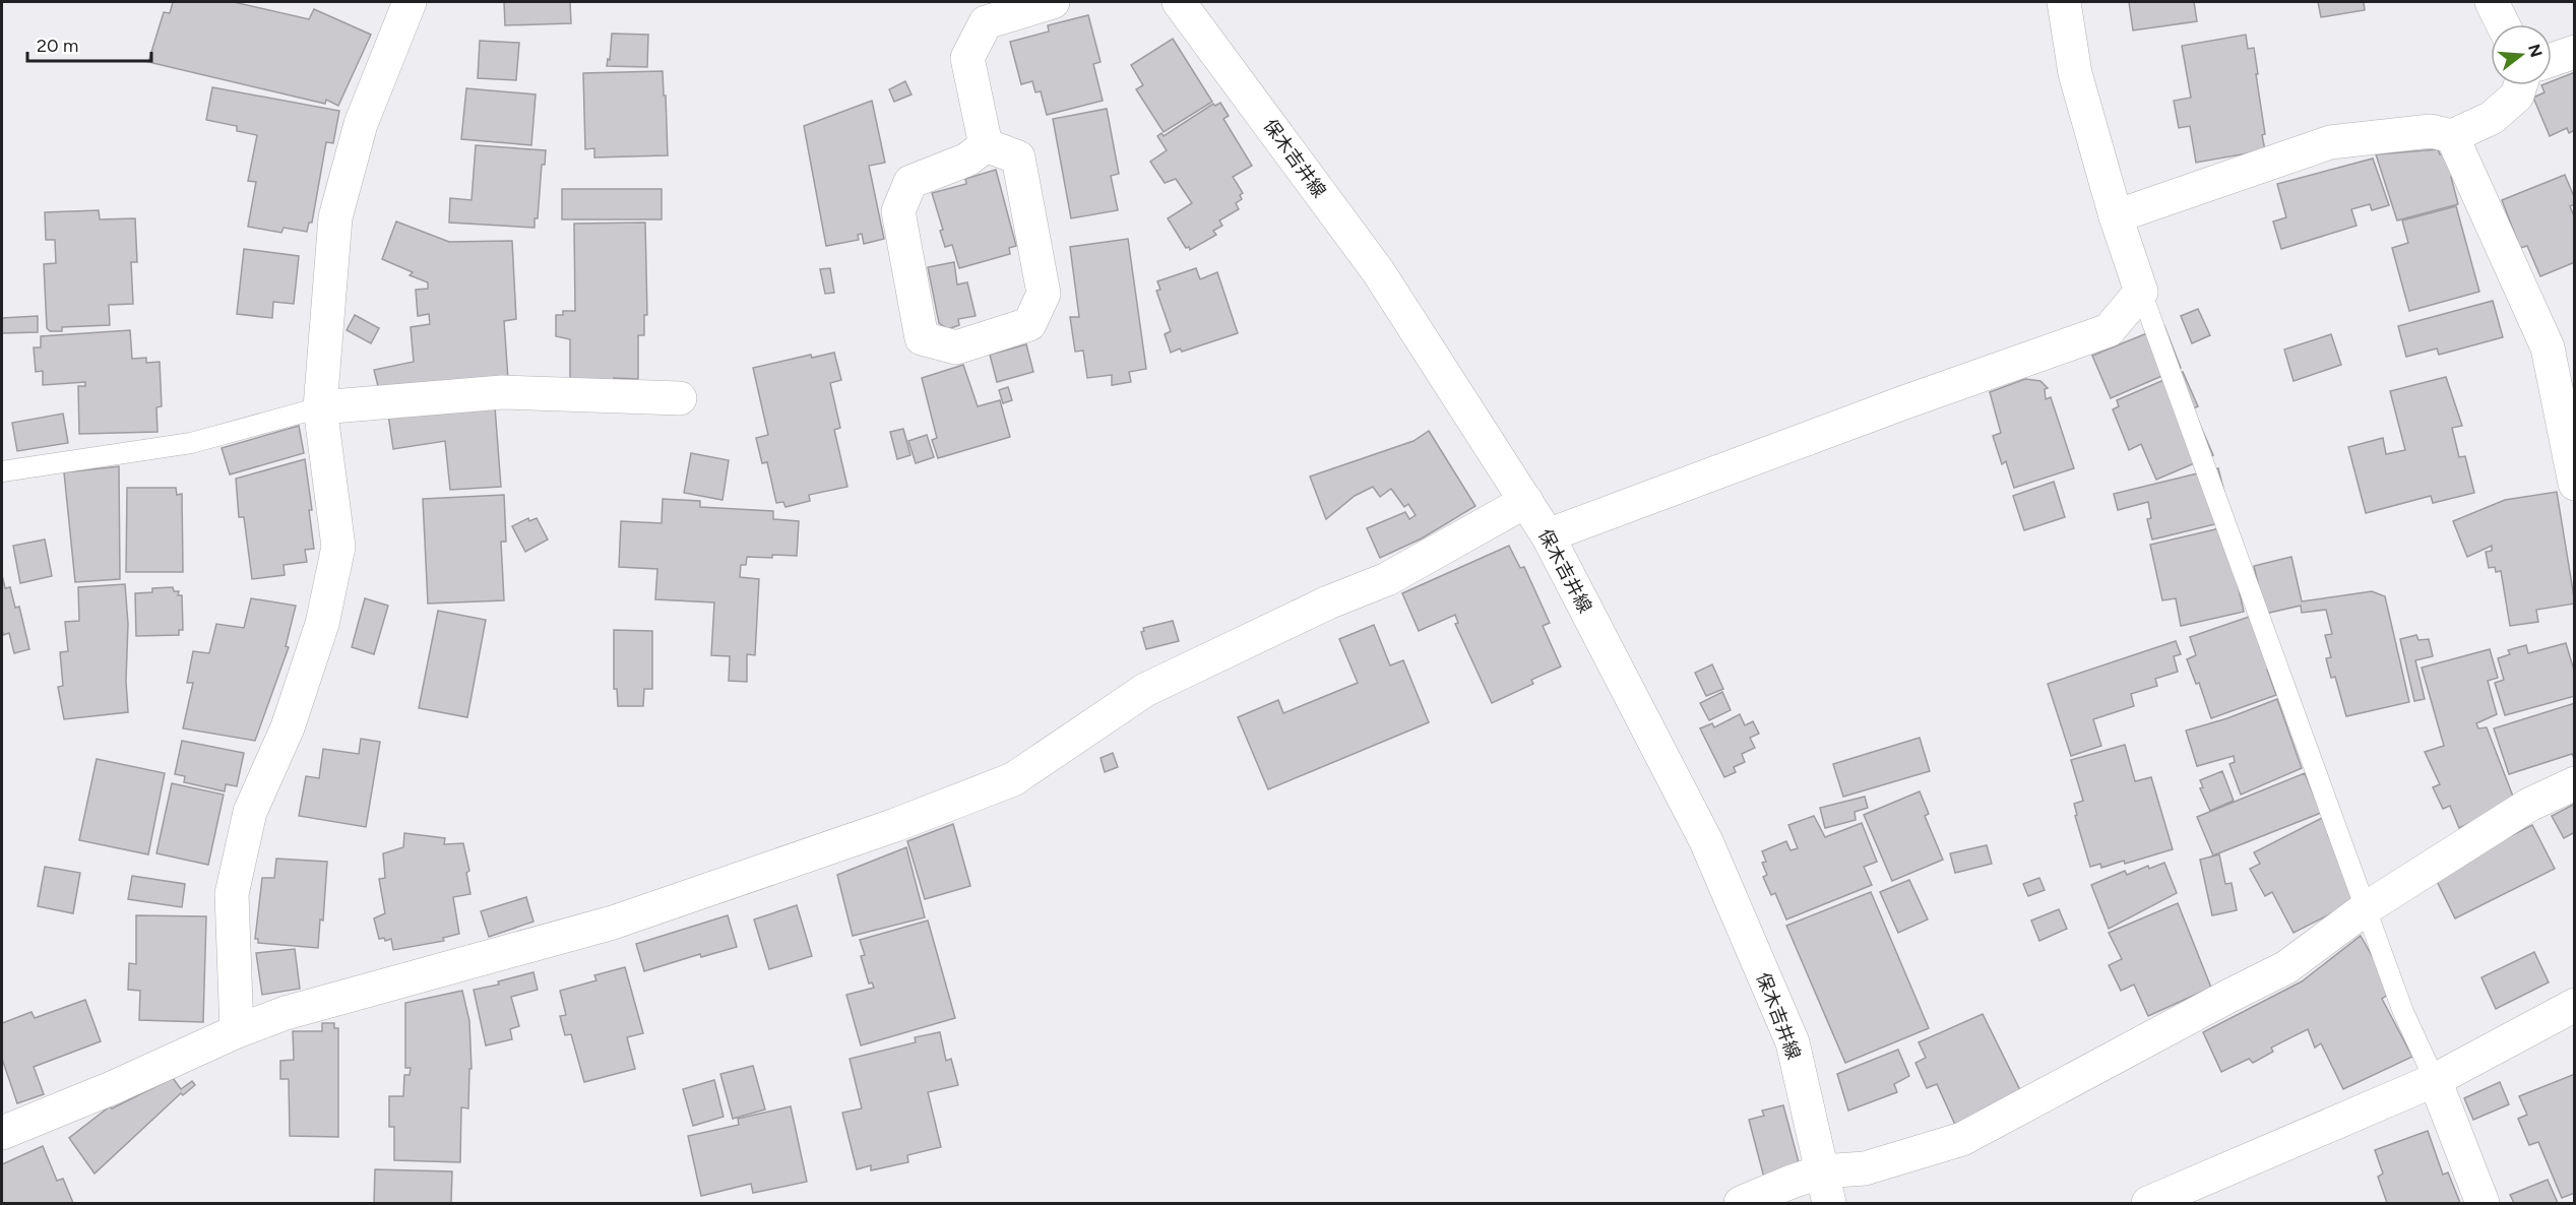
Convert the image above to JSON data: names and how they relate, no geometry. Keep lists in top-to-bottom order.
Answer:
{
  "streets": {
    "street": ["保木吉井線"]
  },
  "scale_bar": "20 m",
  "north": "right"
}
